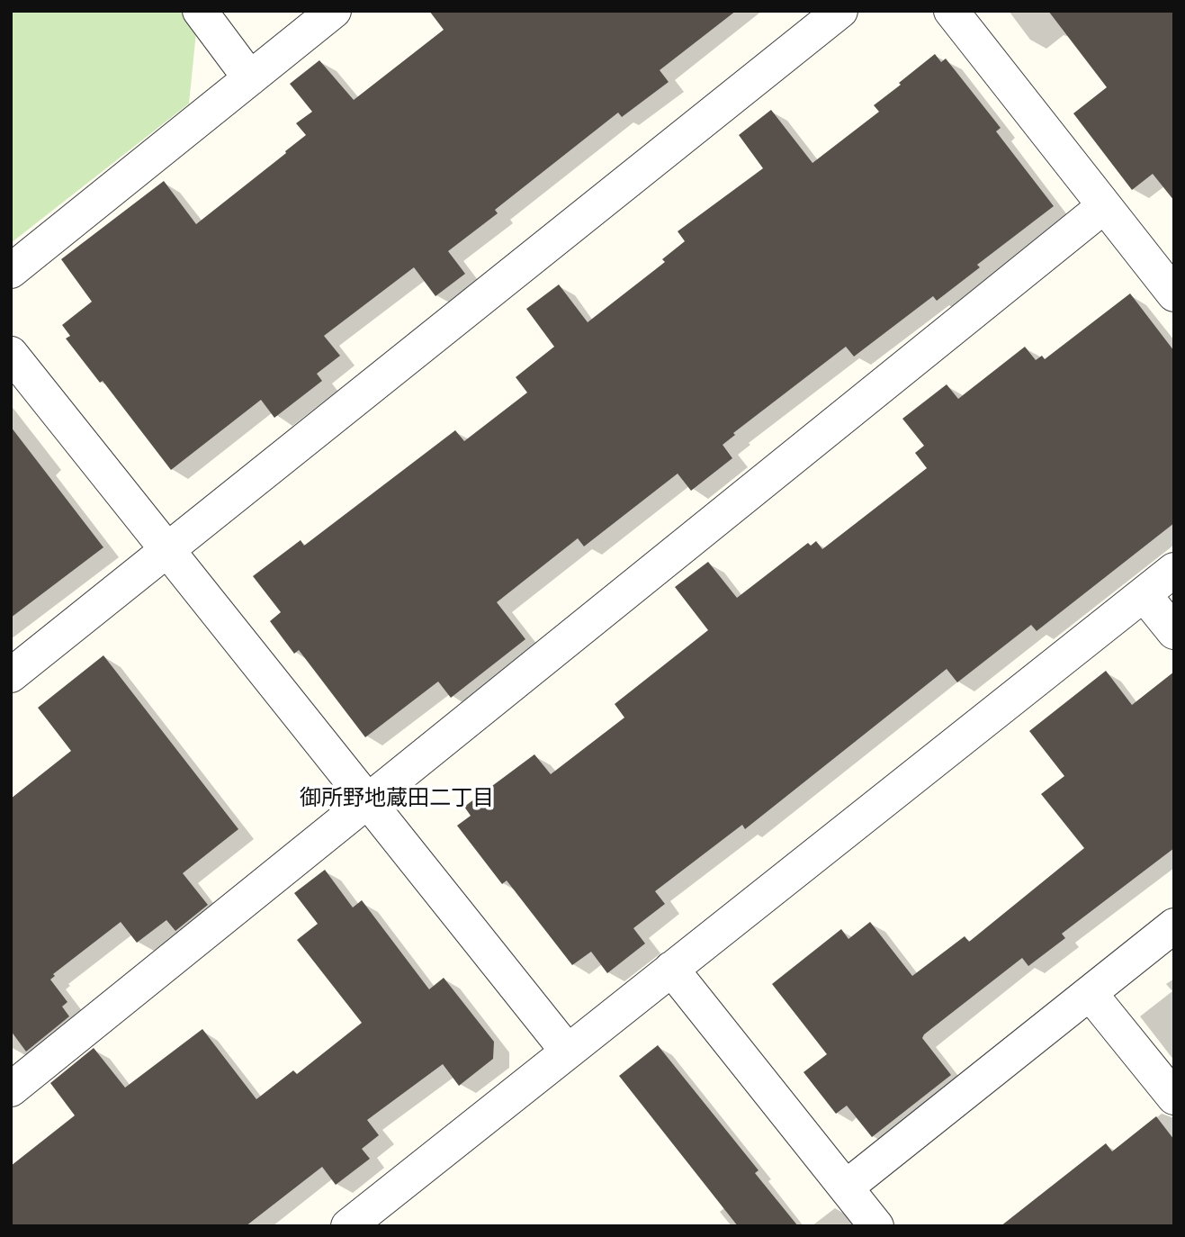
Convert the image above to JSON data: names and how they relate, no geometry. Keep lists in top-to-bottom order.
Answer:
{
  "districts": ["御所野地蔵田二丁目"]
}
